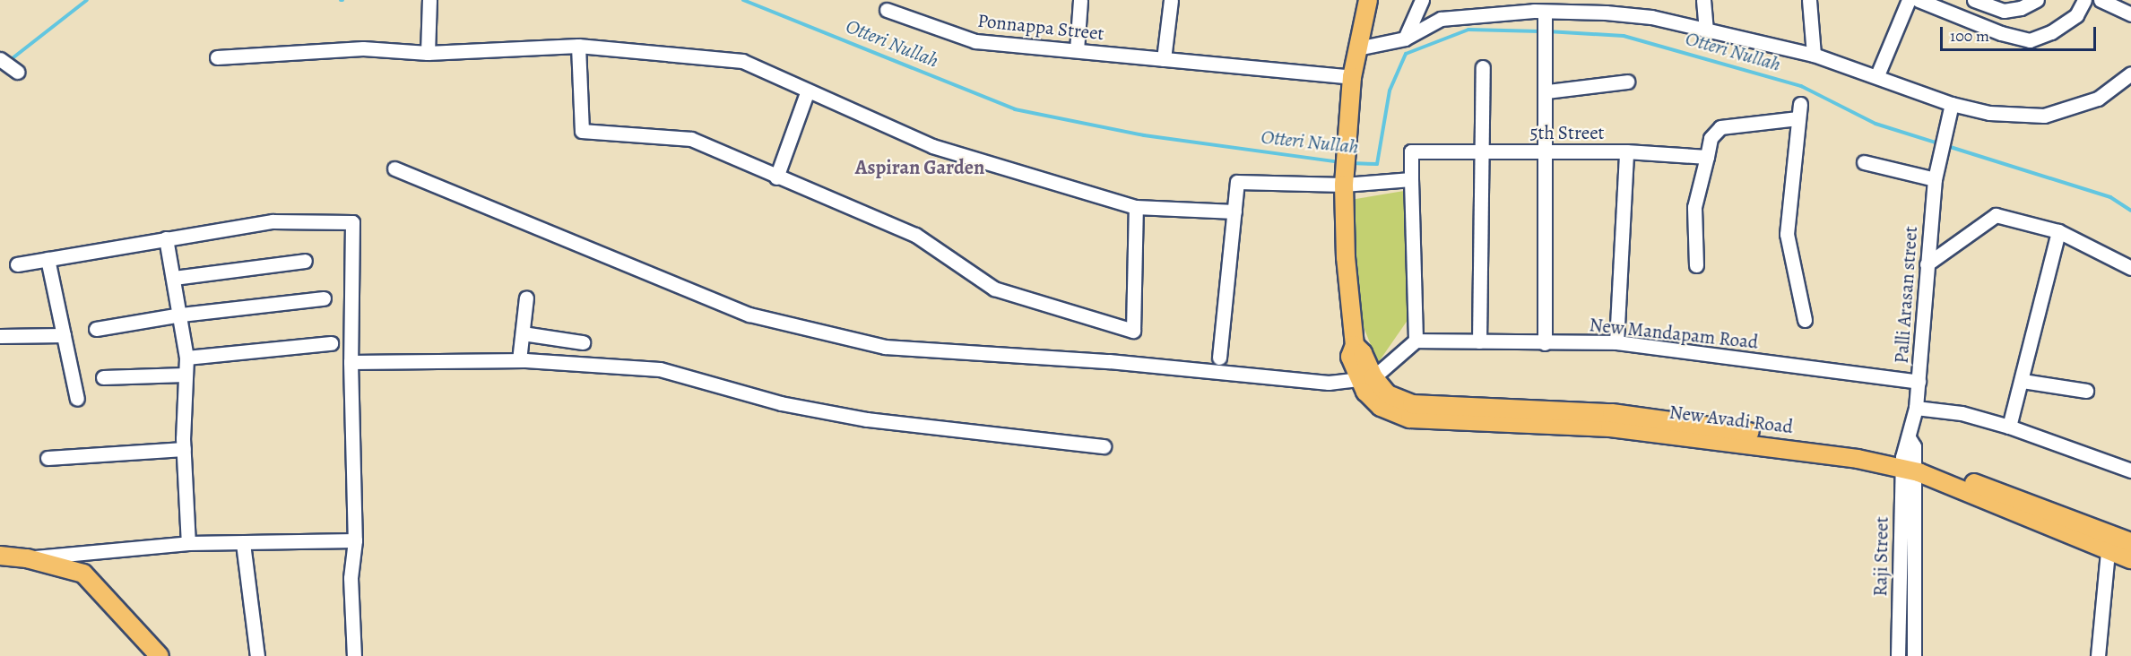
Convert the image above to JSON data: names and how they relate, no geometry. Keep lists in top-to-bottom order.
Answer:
{
  "streets": {
    "main road": ["New Avadi Road"],
    "street": [
      "Ponnappa Street",
      "5th Street",
      "Palli Arasan street",
      "New Mandapam Road",
      "Raji Street"
    ]
  },
  "crossings": [
    ["Ponnappa Street", "New Avadi Road"],
    ["Palli Arasan street", "New Mandapam Road"],
    ["Palli Arasan street", "New Avadi Road"],
    ["Palli Arasan street", "Raji Street"],
    ["New Avadi Road", "Raji Street"]
  ],
  "districts": ["Aspiran Garden"],
  "water": ["Otteri Nullah"],
  "scale_bar": "100 m"
}
